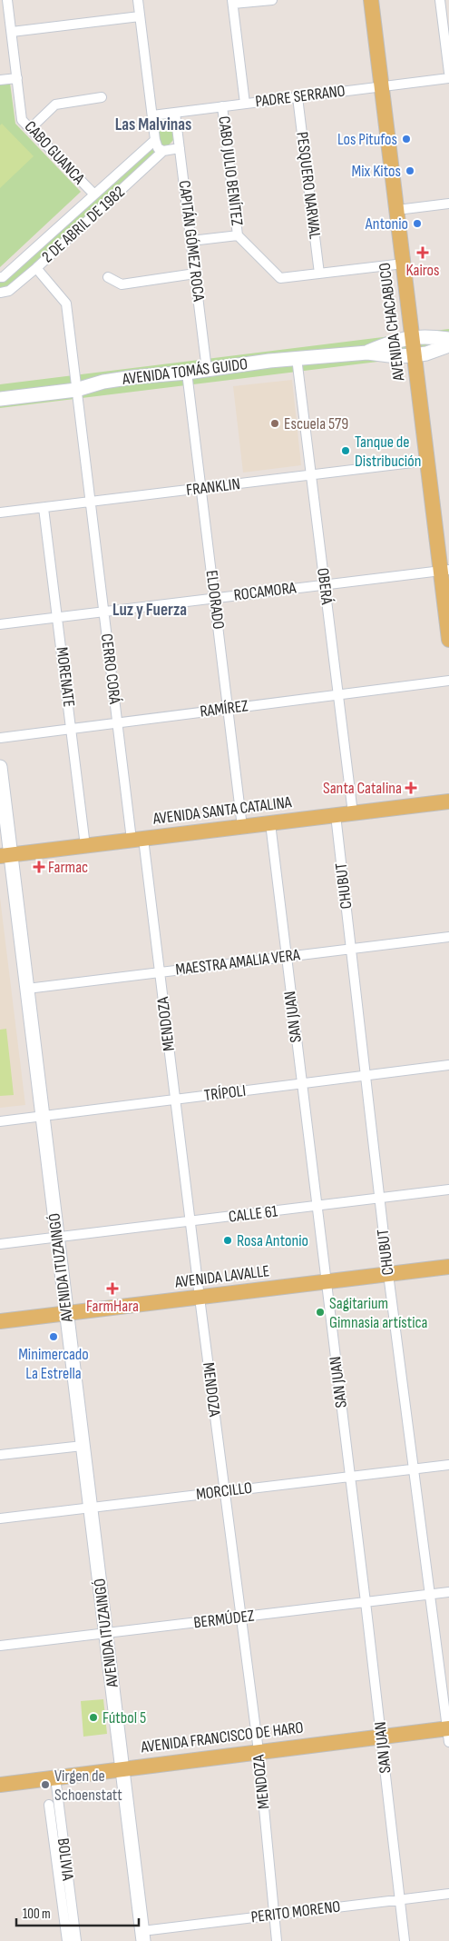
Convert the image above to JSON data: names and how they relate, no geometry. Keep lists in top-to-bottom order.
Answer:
{
  "streets": {
    "main road": [
      "AVENIDA CHACABUCO",
      "AVENIDA TOMÁS GUIDO",
      "AVENIDA SANTA CATALINA",
      "AVENIDA ITUZAINGÓ",
      "AVENIDA LAVALLE",
      "AVENIDA FRANCISCO DE HARO"
    ],
    "street": [
      "PADRE SERRANO",
      "CABO GUANCA",
      "CABO JULIO BENÍTEZ",
      "PESQUERO NARWAL",
      "2 DE ABRIL DE 1982",
      "CAPITÁN GÓMEZ ROCA",
      "FRANKLIN",
      "OBERÁ",
      "ROCAMORA",
      "ELDORADO",
      "CERRO CORÁ",
      "MORENATE",
      "RAMÍREZ",
      "CHUBUT",
      "MAESTRA AMALIA VERA",
      "SAN JUAN",
      "MENDOZA",
      "TRÍPOLI",
      "CALLE 61",
      "MORCILLO",
      "BERMÚDEZ",
      "BOLIVIA",
      "PERITO MORENO"
    ]
  },
  "crossings": [
    ["PADRE SERRANO", "CABO JULIO BENÍTEZ"],
    ["PADRE SERRANO", "PESQUERO NARWAL"],
    ["PADRE SERRANO", "CAPITÁN GÓMEZ ROCA"],
    ["PADRE SERRANO", "AVENIDA CHACABUCO"],
    ["CABO GUANCA", "2 DE ABRIL DE 1982"],
    ["2 DE ABRIL DE 1982", "CERRO CORÁ"],
    ["CAPITÁN GÓMEZ ROCA", "AVENIDA TOMÁS GUIDO"],
    ["AVENIDA CHACABUCO", "AVENIDA TOMÁS GUIDO"],
    ["AVENIDA CHACABUCO", "FRANKLIN"],
    ["AVENIDA CHACABUCO", "ROCAMORA"],
    ["AVENIDA TOMÁS GUIDO", "OBERÁ"],
    ["AVENIDA TOMÁS GUIDO", "ELDORADO"],
    ["AVENIDA TOMÁS GUIDO", "CERRO CORÁ"],
    ["FRANKLIN", "OBERÁ"],
    ["FRANKLIN", "ELDORADO"],
    ["FRANKLIN", "CERRO CORÁ"],
    ["FRANKLIN", "MORENATE"],
    ["OBERÁ", "ROCAMORA"],
    ["OBERÁ", "RAMÍREZ"],
    ["OBERÁ", "AVENIDA SANTA CATALINA"],
    ["ROCAMORA", "ELDORADO"],
    ["ROCAMORA", "CERRO CORÁ"],
    ["ROCAMORA", "MORENATE"],
    ["ELDORADO", "RAMÍREZ"],
    ["ELDORADO", "AVENIDA SANTA CATALINA"],
    ["CERRO CORÁ", "RAMÍREZ"],
    ["CERRO CORÁ", "AVENIDA SANTA CATALINA"],
    ["CERRO CORÁ", "MENDOZA"],
    ["MORENATE", "RAMÍREZ"],
    ["MORENATE", "AVENIDA SANTA CATALINA"],
    ["AVENIDA SANTA CATALINA", "CHUBUT"],
    ["AVENIDA SANTA CATALINA", "SAN JUAN"],
    ["AVENIDA SANTA CATALINA", "MENDOZA"],
    ["AVENIDA SANTA CATALINA", "AVENIDA ITUZAINGÓ"],
    ["CHUBUT", "MAESTRA AMALIA VERA"],
    ["CHUBUT", "TRÍPOLI"],
    ["CHUBUT", "CALLE 61"],
    ["CHUBUT", "AVENIDA LAVALLE"],
    ["CHUBUT", "MORCILLO"],
    ["CHUBUT", "BERMÚDEZ"],
    ["CHUBUT", "AVENIDA FRANCISCO DE HARO"],
    ["MAESTRA AMALIA VERA", "SAN JUAN"],
    ["MAESTRA AMALIA VERA", "MENDOZA"],
    ["MAESTRA AMALIA VERA", "AVENIDA ITUZAINGÓ"],
    ["SAN JUAN", "TRÍPOLI"],
    ["SAN JUAN", "CALLE 61"],
    ["SAN JUAN", "AVENIDA LAVALLE"],
    ["SAN JUAN", "MORCILLO"],
    ["SAN JUAN", "BERMÚDEZ"],
    ["SAN JUAN", "AVENIDA FRANCISCO DE HARO"],
    ["SAN JUAN", "PERITO MORENO"],
    ["MENDOZA", "TRÍPOLI"],
    ["MENDOZA", "CALLE 61"],
    ["MENDOZA", "AVENIDA LAVALLE"],
    ["MENDOZA", "MORCILLO"],
    ["MENDOZA", "BERMÚDEZ"],
    ["MENDOZA", "AVENIDA FRANCISCO DE HARO"],
    ["MENDOZA", "PERITO MORENO"],
    ["TRÍPOLI", "AVENIDA ITUZAINGÓ"],
    ["CALLE 61", "AVENIDA ITUZAINGÓ"],
    ["AVENIDA ITUZAINGÓ", "AVENIDA LAVALLE"],
    ["AVENIDA ITUZAINGÓ", "MORCILLO"],
    ["AVENIDA ITUZAINGÓ", "BERMÚDEZ"],
    ["AVENIDA ITUZAINGÓ", "AVENIDA FRANCISCO DE HARO"],
    ["AVENIDA ITUZAINGÓ", "PERITO MORENO"],
    ["AVENIDA FRANCISCO DE HARO", "BOLIVIA"]
  ],
  "districts": ["Las Malvinas", "Luz y Fuerza"],
  "places": {
    "other": [
      "Los Pitufos",
      "Mix Kitos",
      "Antonio",
      "Escuela 579",
      "Tanque de Distribución",
      "Rosa Antonio",
      "Sagitarium Gimnasia artística",
      "Minimercado La Estrella",
      "Fútbol 5",
      "Virgen de Schoenstatt"
    ],
    "health": [
      "Kairos",
      "Santa Catalina",
      "Farmac",
      "FarmHara"
    ]
  },
  "scale_bar": "100 m"
}
